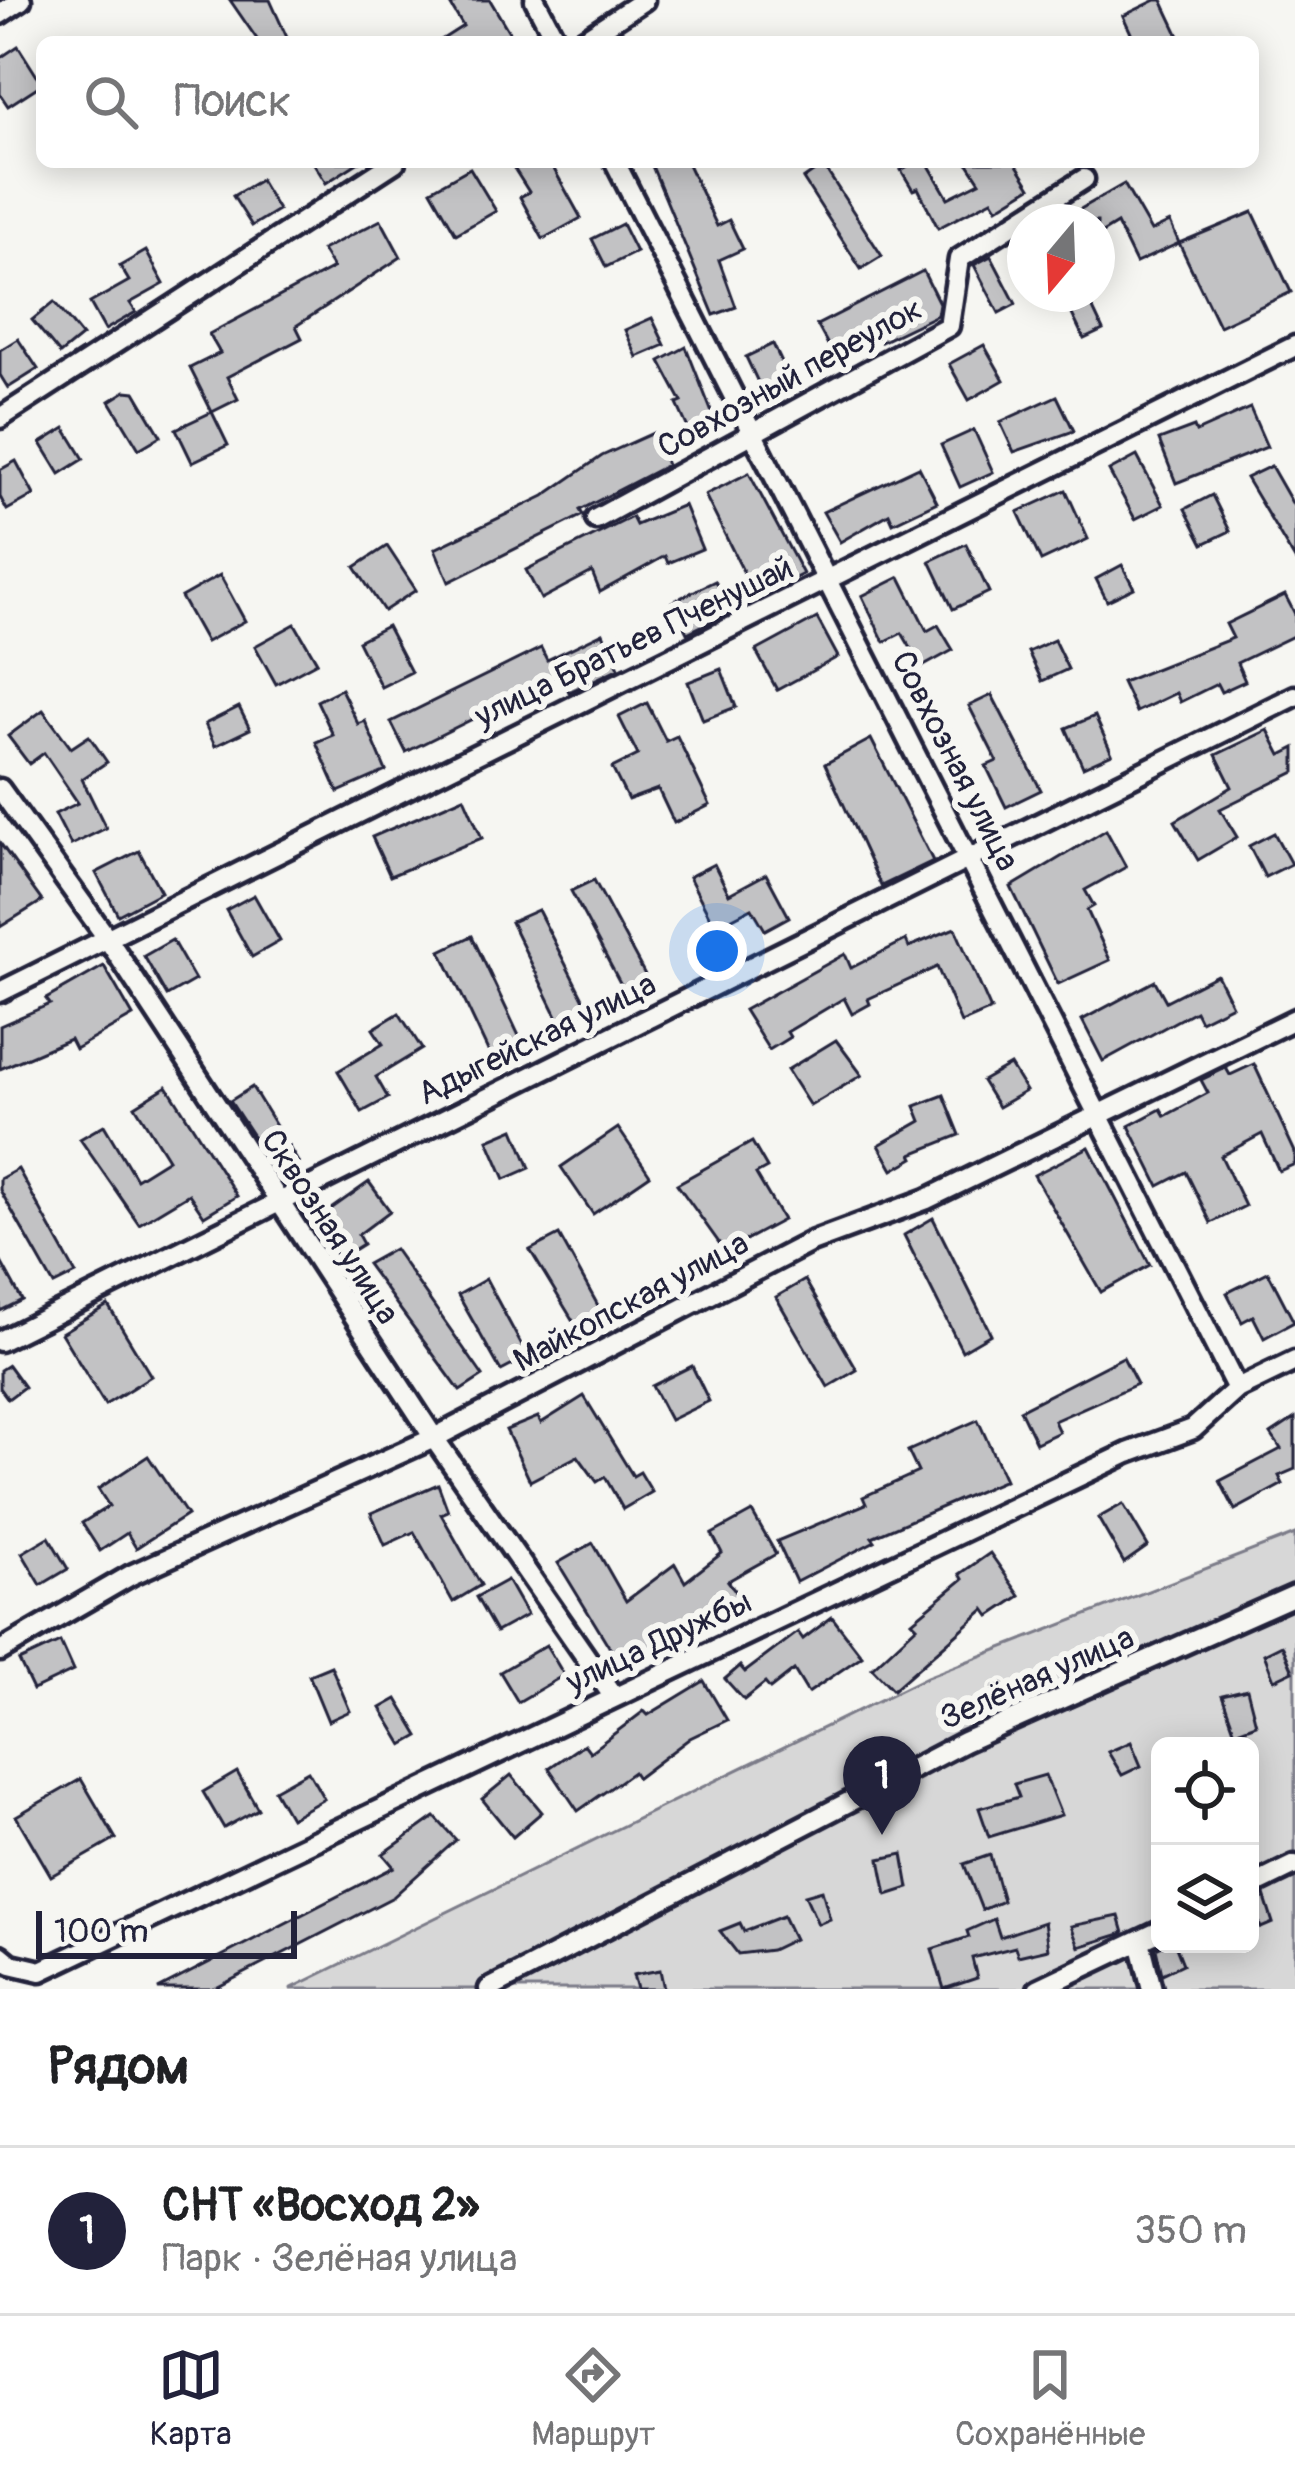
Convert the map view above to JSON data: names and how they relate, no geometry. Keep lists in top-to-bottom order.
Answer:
{
  "streets": {
    "street": [
      "Совхозный переулок",
      "улица Братьев Пченушай",
      "Совхозная улица",
      "Адыгейская улица",
      "Сквозная улица",
      "Майкопская улица",
      "улица Дружбы",
      "Зелёная улица"
    ]
  },
  "crossings": [
    ["Совхозный переулок", "Совхозная улица"],
    ["улица Братьев Пченушай", "Совхозная улица"],
    ["улица Братьев Пченушай", "Сквозная улица"],
    ["Совхозная улица", "Адыгейская улица"],
    ["Совхозная улица", "Майкопская улица"],
    ["Совхозная улица", "улица Дружбы"],
    ["Адыгейская улица", "Сквозная улица"],
    ["Сквозная улица", "Майкопская улица"],
    ["Сквозная улица", "улица Дружбы"]
  ],
  "scale_bar": "100 m",
  "north": "bottom",
  "page": {
    "search": "Поиск",
    "pins": "1",
    "scale": "100 m",
    "heading": "Рядом",
    "list": [
      {
        "mark": "1",
        "name": "СНТ «Восход 2»",
        "note": "Парк · Зелёная улица",
        "value": "350 m"
      }
    ],
    "nav": ["Карта", "Маршрут", "Сохранённые"]
  }
}
